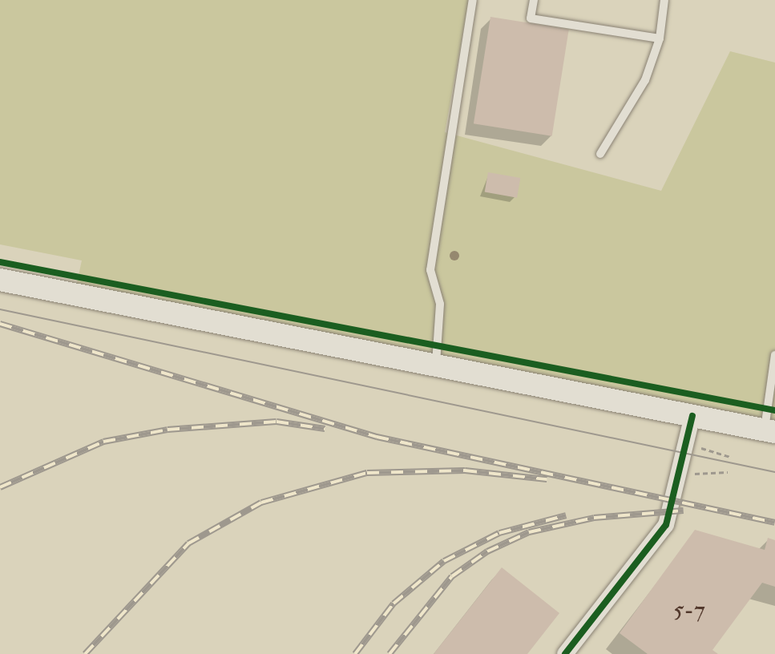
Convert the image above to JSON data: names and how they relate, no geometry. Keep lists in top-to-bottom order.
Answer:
{
  "house_numbers": ["5-7"]
}
